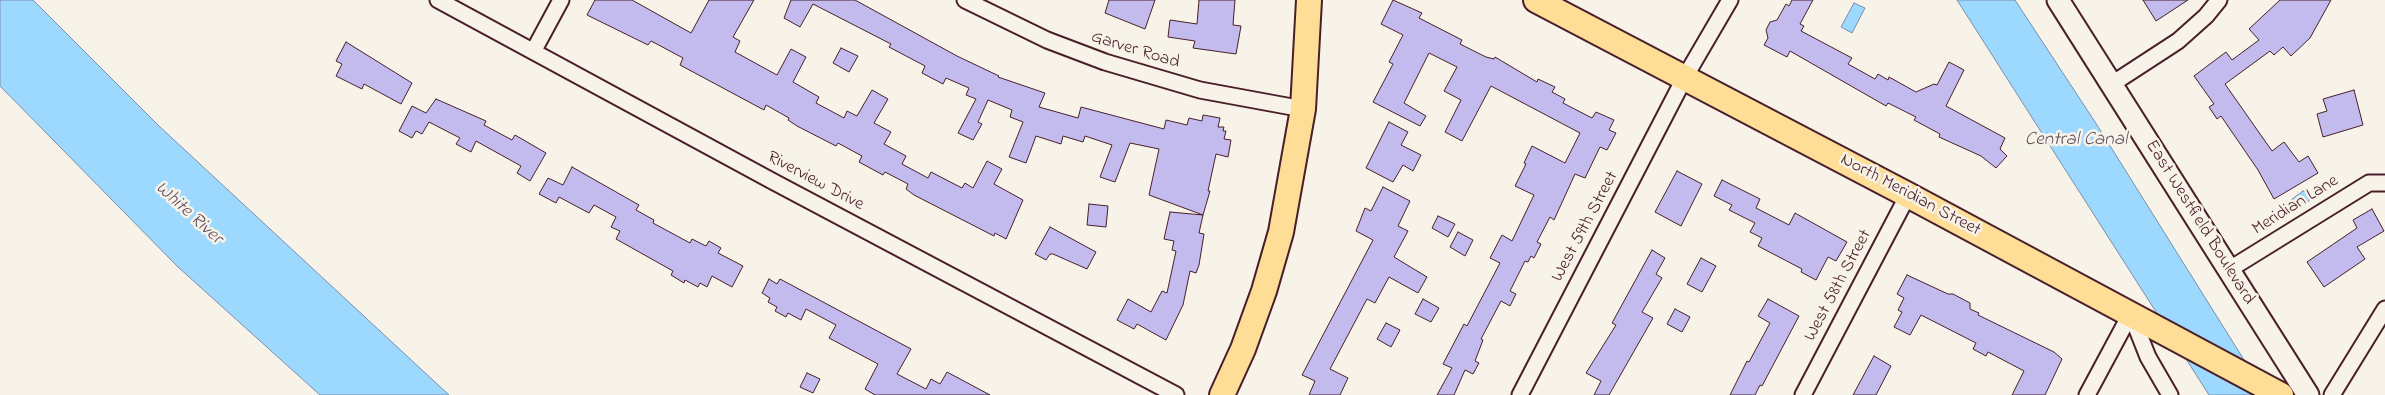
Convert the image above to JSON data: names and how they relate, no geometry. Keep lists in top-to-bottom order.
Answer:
{
  "streets": {
    "main road": ["North Meridian Street", "East Westfield Boulevard"],
    "street": [
      "Garver Road",
      "Riverview Drive",
      "Meridian Lane",
      "West 59th Street",
      "West 58th Street"
    ]
  },
  "crossings": [
    ["North Meridian Street", "West 59th Street"],
    ["North Meridian Street", "West 58th Street"],
    ["Meridian Lane", "East Westfield Boulevard"]
  ],
  "water": ["Central Canal", "White River"]
}
